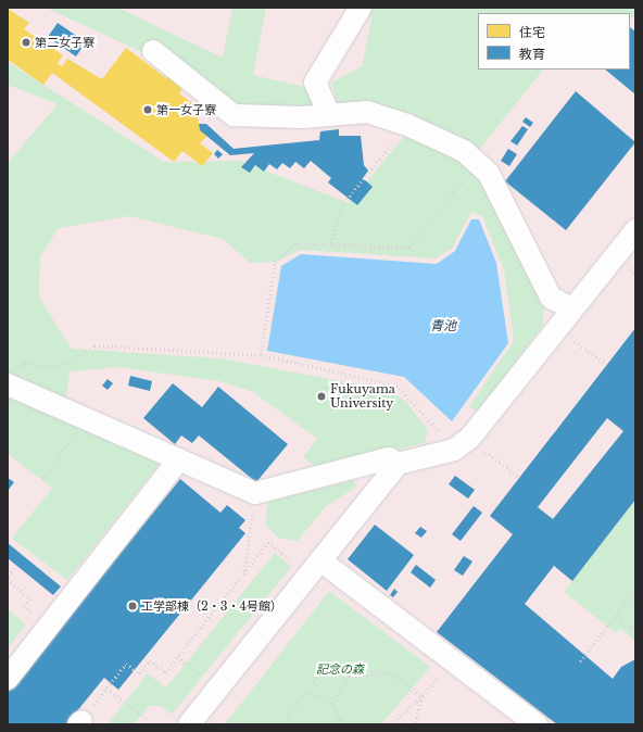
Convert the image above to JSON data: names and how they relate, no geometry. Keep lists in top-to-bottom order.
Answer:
{
  "water": ["青池"],
  "parks": ["記念の森"],
  "places": [
    "第二女子寮",
    "第一女子寮",
    "Fukuyama University",
    "工学部棟（2・3・4号館）"
  ],
  "legend": ["住宅", "教育"]
}
